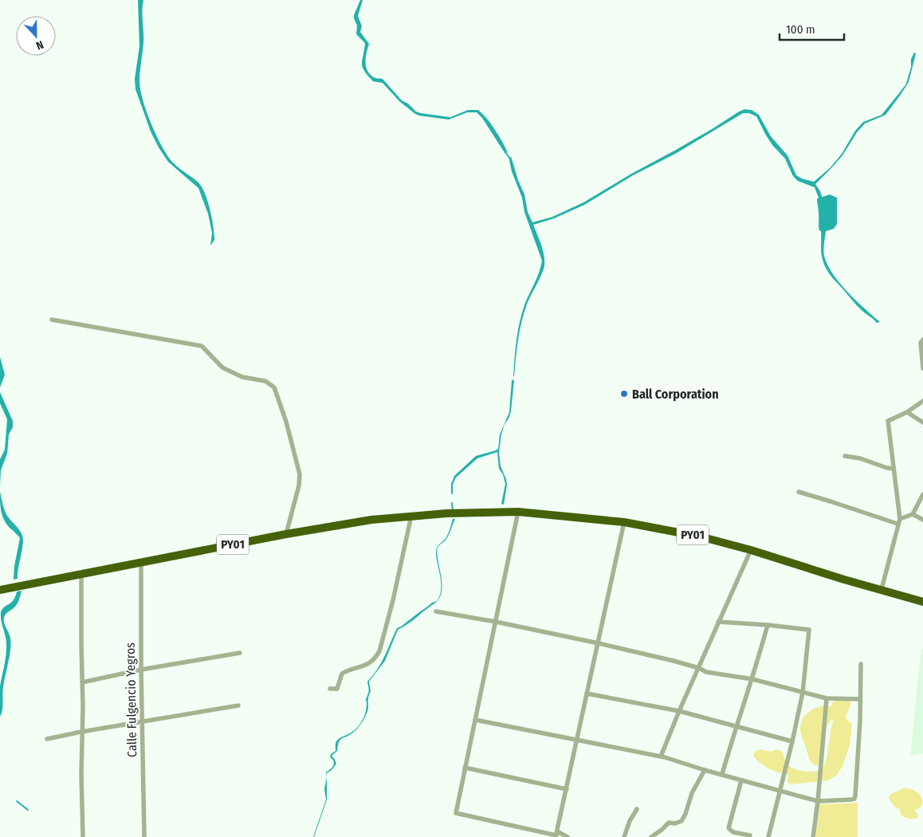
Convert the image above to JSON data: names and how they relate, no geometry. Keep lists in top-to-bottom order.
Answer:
{
  "streets": {
    "highway": ["PY01"],
    "street": ["Calle Fulgencio Yegros"]
  },
  "crossings": [
    ["PY01", "Calle Fulgencio Yegros"]
  ],
  "places": ["Ball Corporation"],
  "scale_bar": "100 m",
  "north": "bottom"
}
